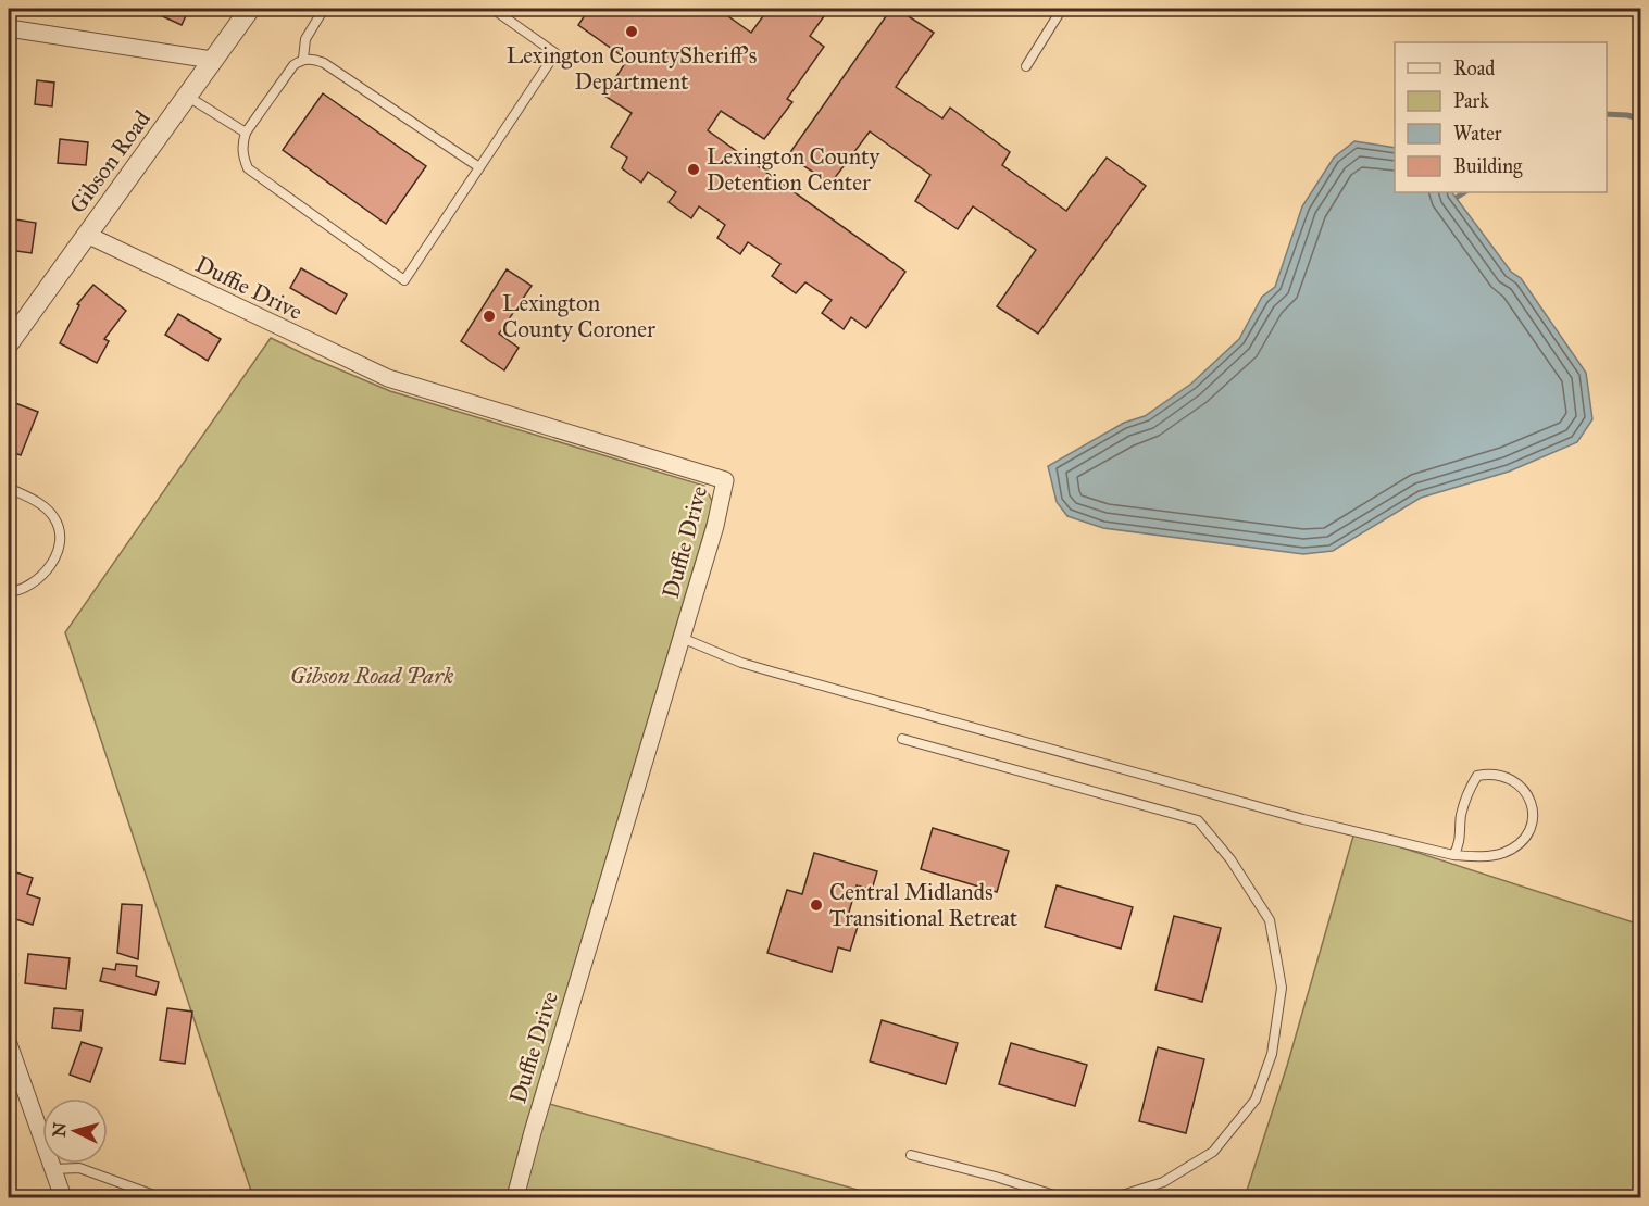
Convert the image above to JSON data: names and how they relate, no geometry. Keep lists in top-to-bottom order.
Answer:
{
  "streets": {
    "street": ["Gibson Road", "Duffie Drive"]
  },
  "crossings": [
    ["Gibson Road", "Duffie Drive"]
  ],
  "parks": ["Gibson Road Park"],
  "places": [
    "Lexington CountySheriff's Department",
    "Lexington County Detention Center",
    "Lexington County Coroner",
    "Central Midlands Transitional Retreat"
  ],
  "legend": [
    "Road",
    "Park",
    "Water",
    "Building"
  ],
  "north": "left"
}
